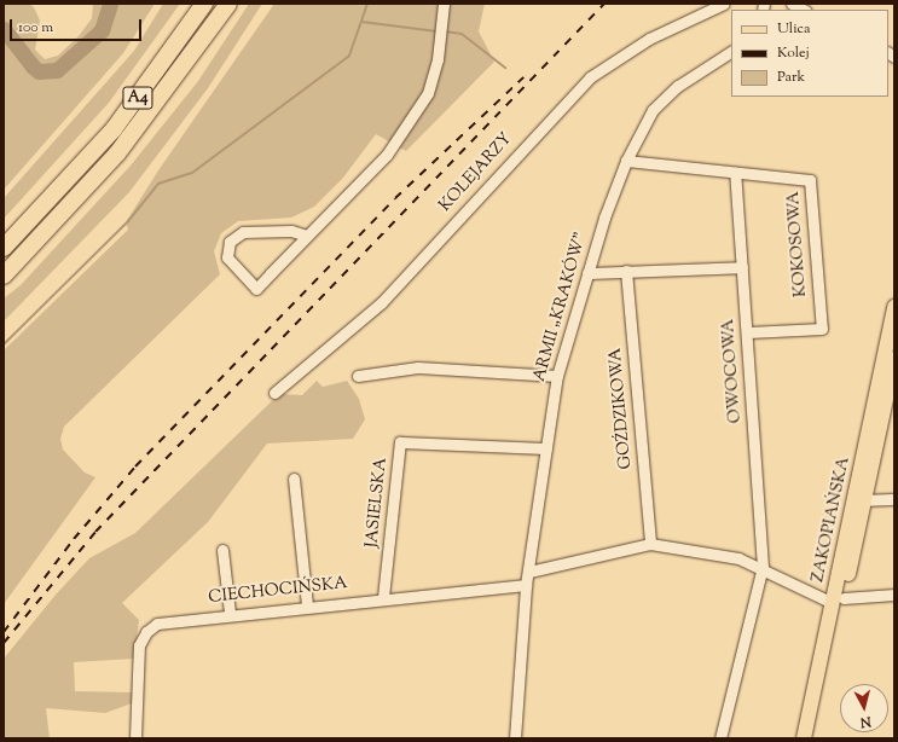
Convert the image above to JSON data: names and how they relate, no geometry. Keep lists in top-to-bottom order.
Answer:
{
  "streets": {
    "highway": ["A4"],
    "main road": ["ZAKOPIAŃSKA"],
    "street": [
      "KOLEJARZY",
      "KOKOSOWA",
      "ARMII „KRAKÓW”",
      "OWOCOWA",
      "GOŹDZIKOWA",
      "JASIELSKA",
      "CIECHOCIŃSKA"
    ]
  },
  "crossings": [
    ["KOKOSOWA", "ARMII „KRAKÓW”"],
    ["KOKOSOWA", "OWOCOWA"],
    ["ARMII „KRAKÓW”", "JASIELSKA"],
    ["ARMII „KRAKÓW”", "CIECHOCIŃSKA"],
    ["JASIELSKA", "CIECHOCIŃSKA"]
  ],
  "legend": ["Ulica", "Kolej", "Park"],
  "scale_bar": "100 m",
  "north": "bottom"
}
